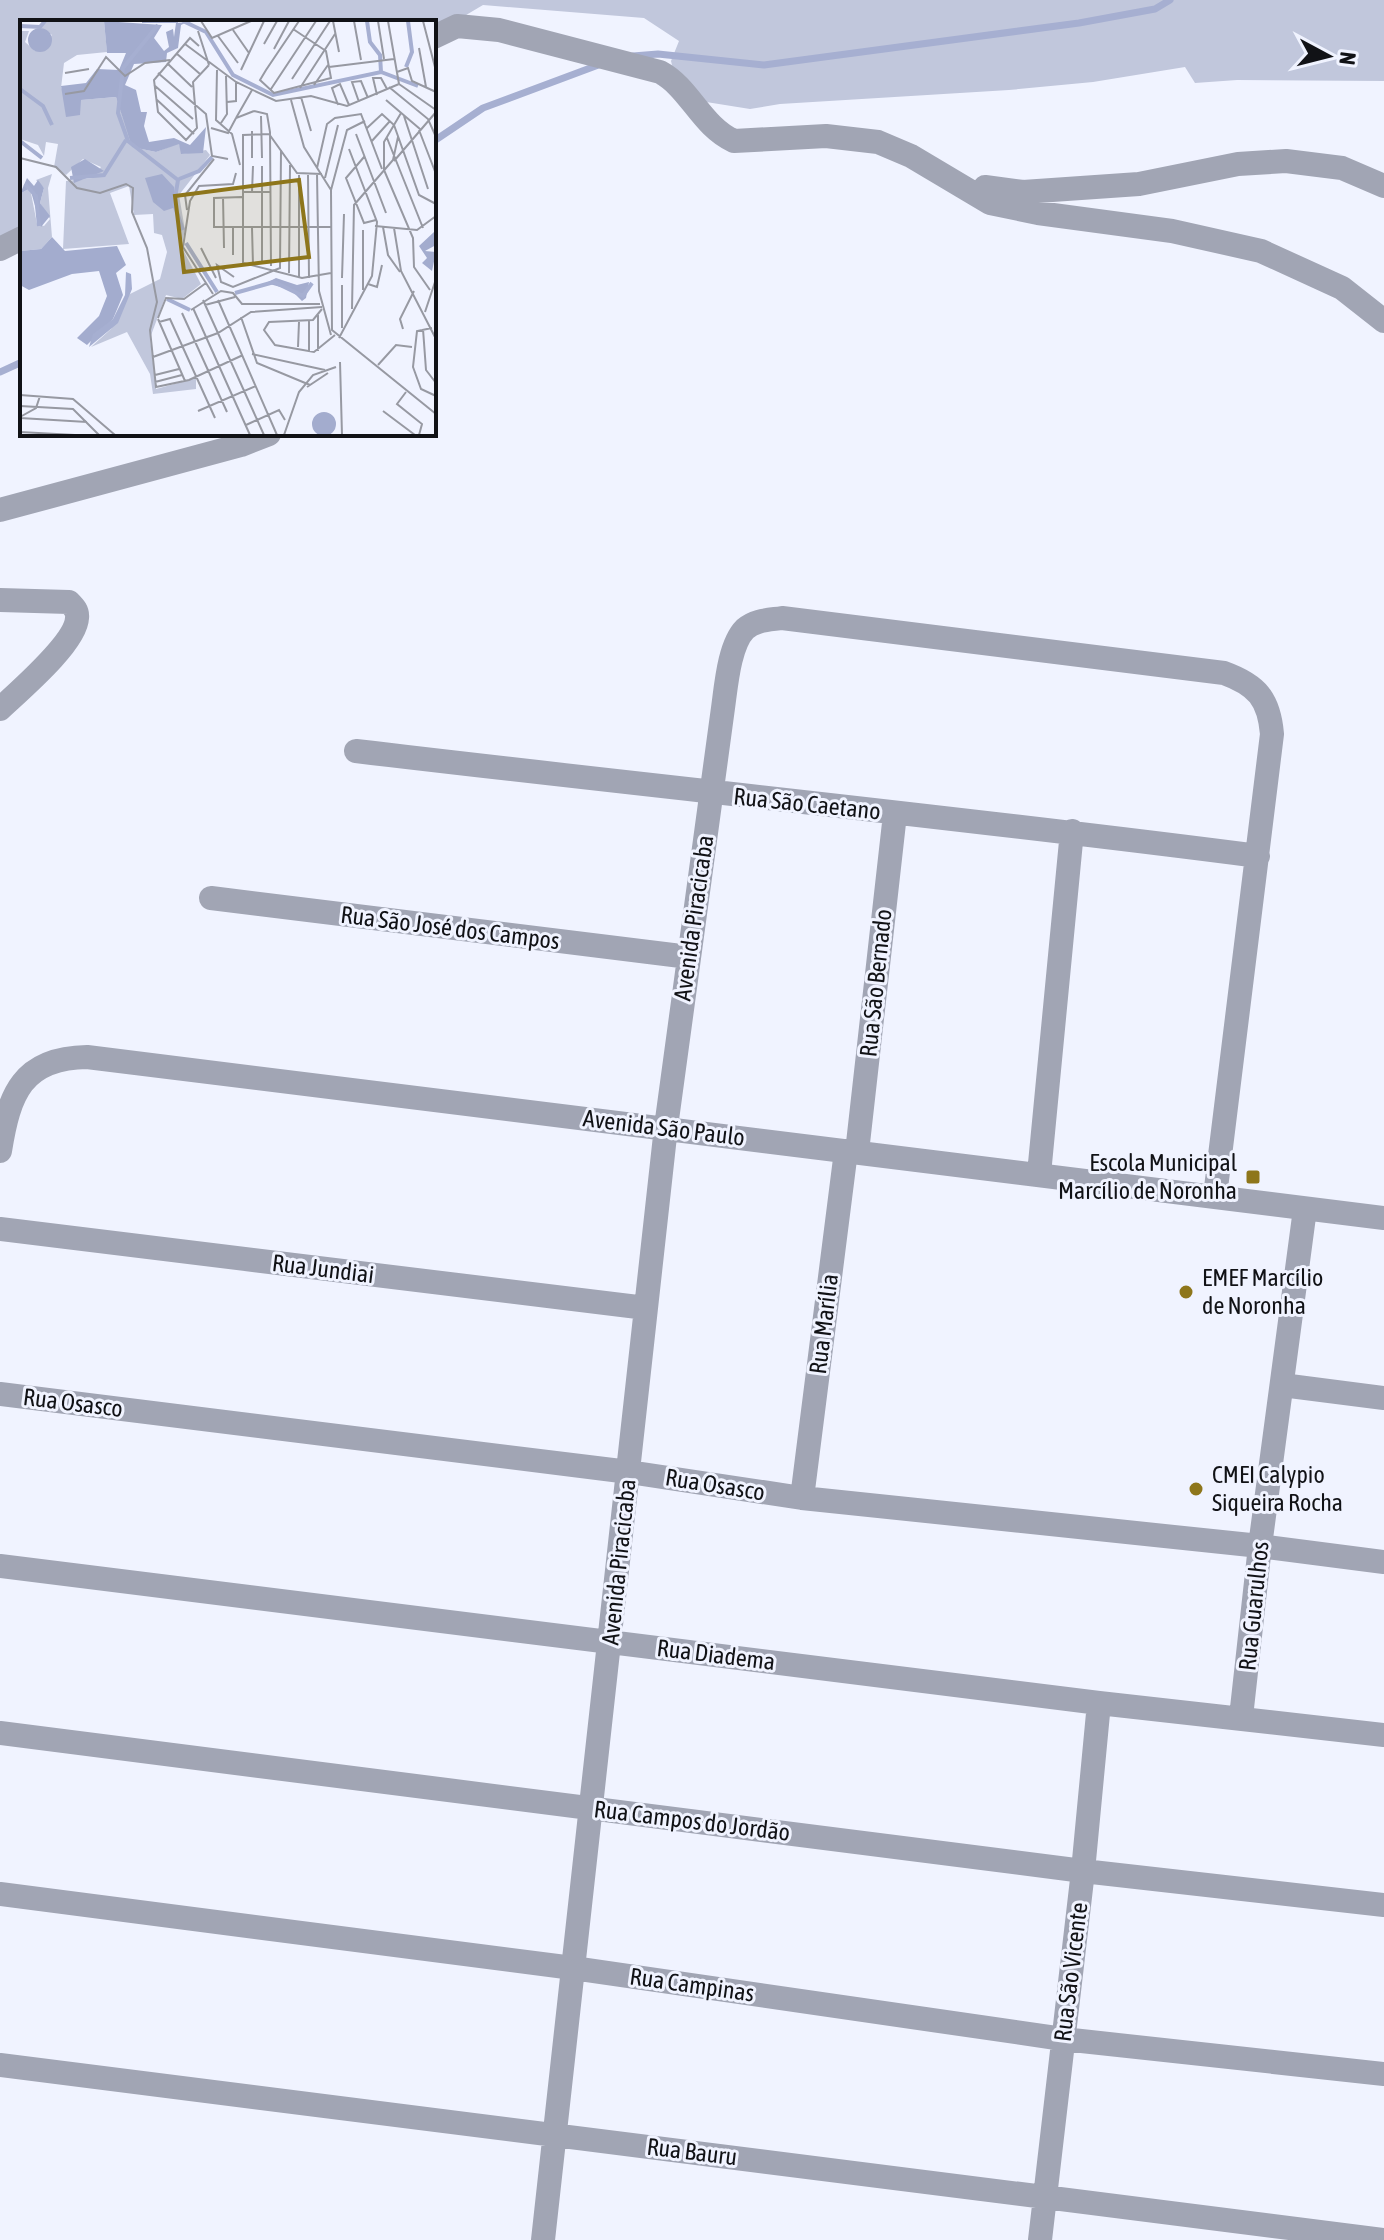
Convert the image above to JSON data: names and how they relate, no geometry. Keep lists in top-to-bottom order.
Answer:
{
  "streets": {
    "street": [
      "Rua São Caetano",
      "Avenida Piracicaba",
      "Rua São José dos Campos",
      "Rua São Bernado",
      "Avenida São Paulo",
      "Rua Jundiai",
      "Rua Marília",
      "Rua Osasco",
      "Rua Guarulhos",
      "Rua Diadema",
      "Rua Campos do Jordão",
      "Rua São Vicente",
      "Rua Campinas",
      "Rua Bauru"
    ]
  },
  "crossings": [
    ["Rua São Caetano", "Avenida Piracicaba"],
    ["Rua São Caetano", "Rua São Bernado"],
    ["Avenida Piracicaba", "Rua São José dos Campos"],
    ["Avenida Piracicaba", "Avenida São Paulo"],
    ["Avenida Piracicaba", "Rua Jundiai"],
    ["Avenida Piracicaba", "Rua Osasco"],
    ["Avenida Piracicaba", "Rua Diadema"],
    ["Avenida Piracicaba", "Rua Campos do Jordão"],
    ["Avenida Piracicaba", "Rua Campinas"],
    ["Avenida Piracicaba", "Rua Bauru"],
    ["Rua São Bernado", "Avenida São Paulo"],
    ["Rua São Bernado", "Rua Marília"],
    ["Avenida São Paulo", "Rua Marília"],
    ["Avenida São Paulo", "Rua Guarulhos"],
    ["Rua Marília", "Rua Osasco"],
    ["Rua Osasco", "Rua Guarulhos"],
    ["Rua Guarulhos", "Rua Diadema"],
    ["Rua Diadema", "Rua São Vicente"],
    ["Rua Campos do Jordão", "Rua São Vicente"],
    ["Rua São Vicente", "Rua Campinas"],
    ["Rua São Vicente", "Rua Bauru"]
  ],
  "places": {
    "transit": ["Escola Municipal Marcílio de Noronha"],
    "other": ["EMEF Marcílio de Noronha", "CMEI Calypio Siqueira Rocha"]
  },
  "north": "right"
}
